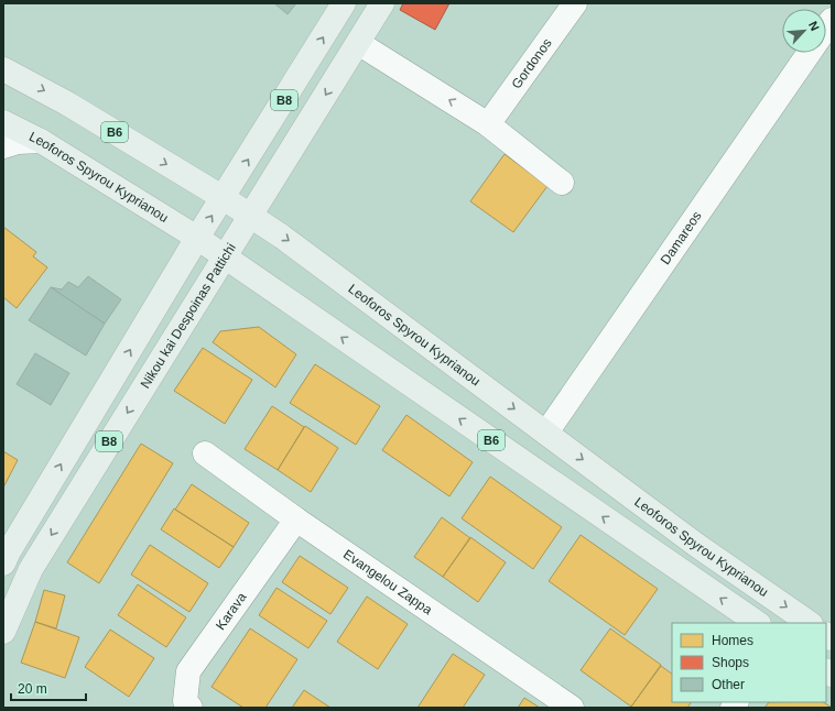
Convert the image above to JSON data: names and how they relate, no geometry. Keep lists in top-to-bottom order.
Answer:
{
  "streets": {
    "main road": [
      "B8",
      "B6",
      "Leoforos Spyrou Kyprianou",
      "Nikou kai Despoinas Pattichi"
    ],
    "street": [
      "Gordonos",
      "Damareos",
      "Evangelou Zappa",
      "Karava"
    ]
  },
  "crossings": [
    ["B8", "Leoforos Spyrou Kyprianou"],
    ["Leoforos Spyrou Kyprianou", "Damareos"],
    ["Leoforos Spyrou Kyprianou", "Nikou kai Despoinas Pattichi"],
    ["Evangelou Zappa", "Karava"]
  ],
  "legend": ["Homes", "Shops", "Other"],
  "scale_bar": "20 m",
  "north": "top right"
}
